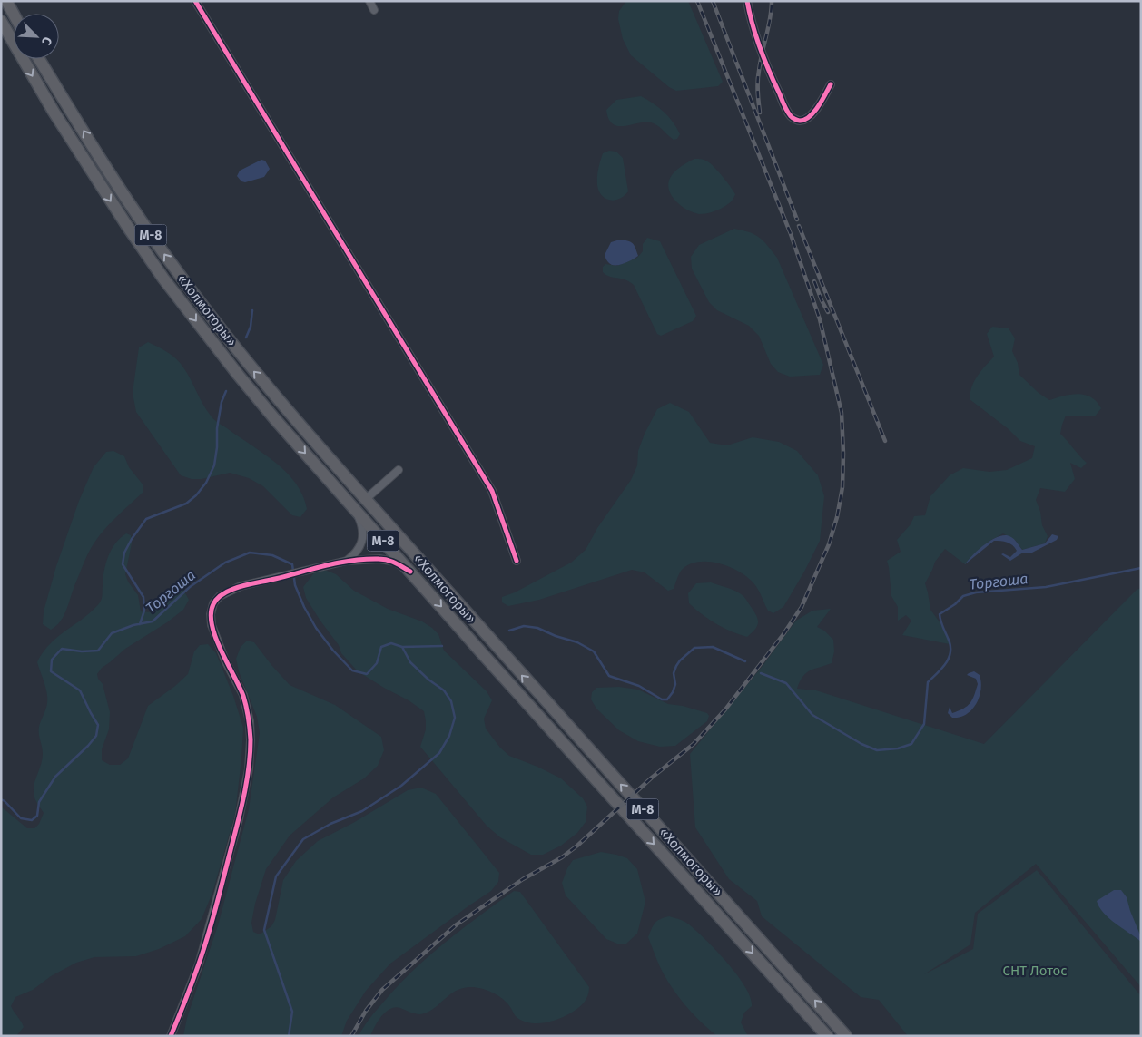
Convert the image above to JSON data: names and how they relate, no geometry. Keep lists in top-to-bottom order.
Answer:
{
  "streets": {
    "highway": ["М-8", "«Холмогоры»"]
  },
  "water": ["Торгоша"],
  "parks": ["СНТ Лотос"],
  "north": "bottom right"
}
